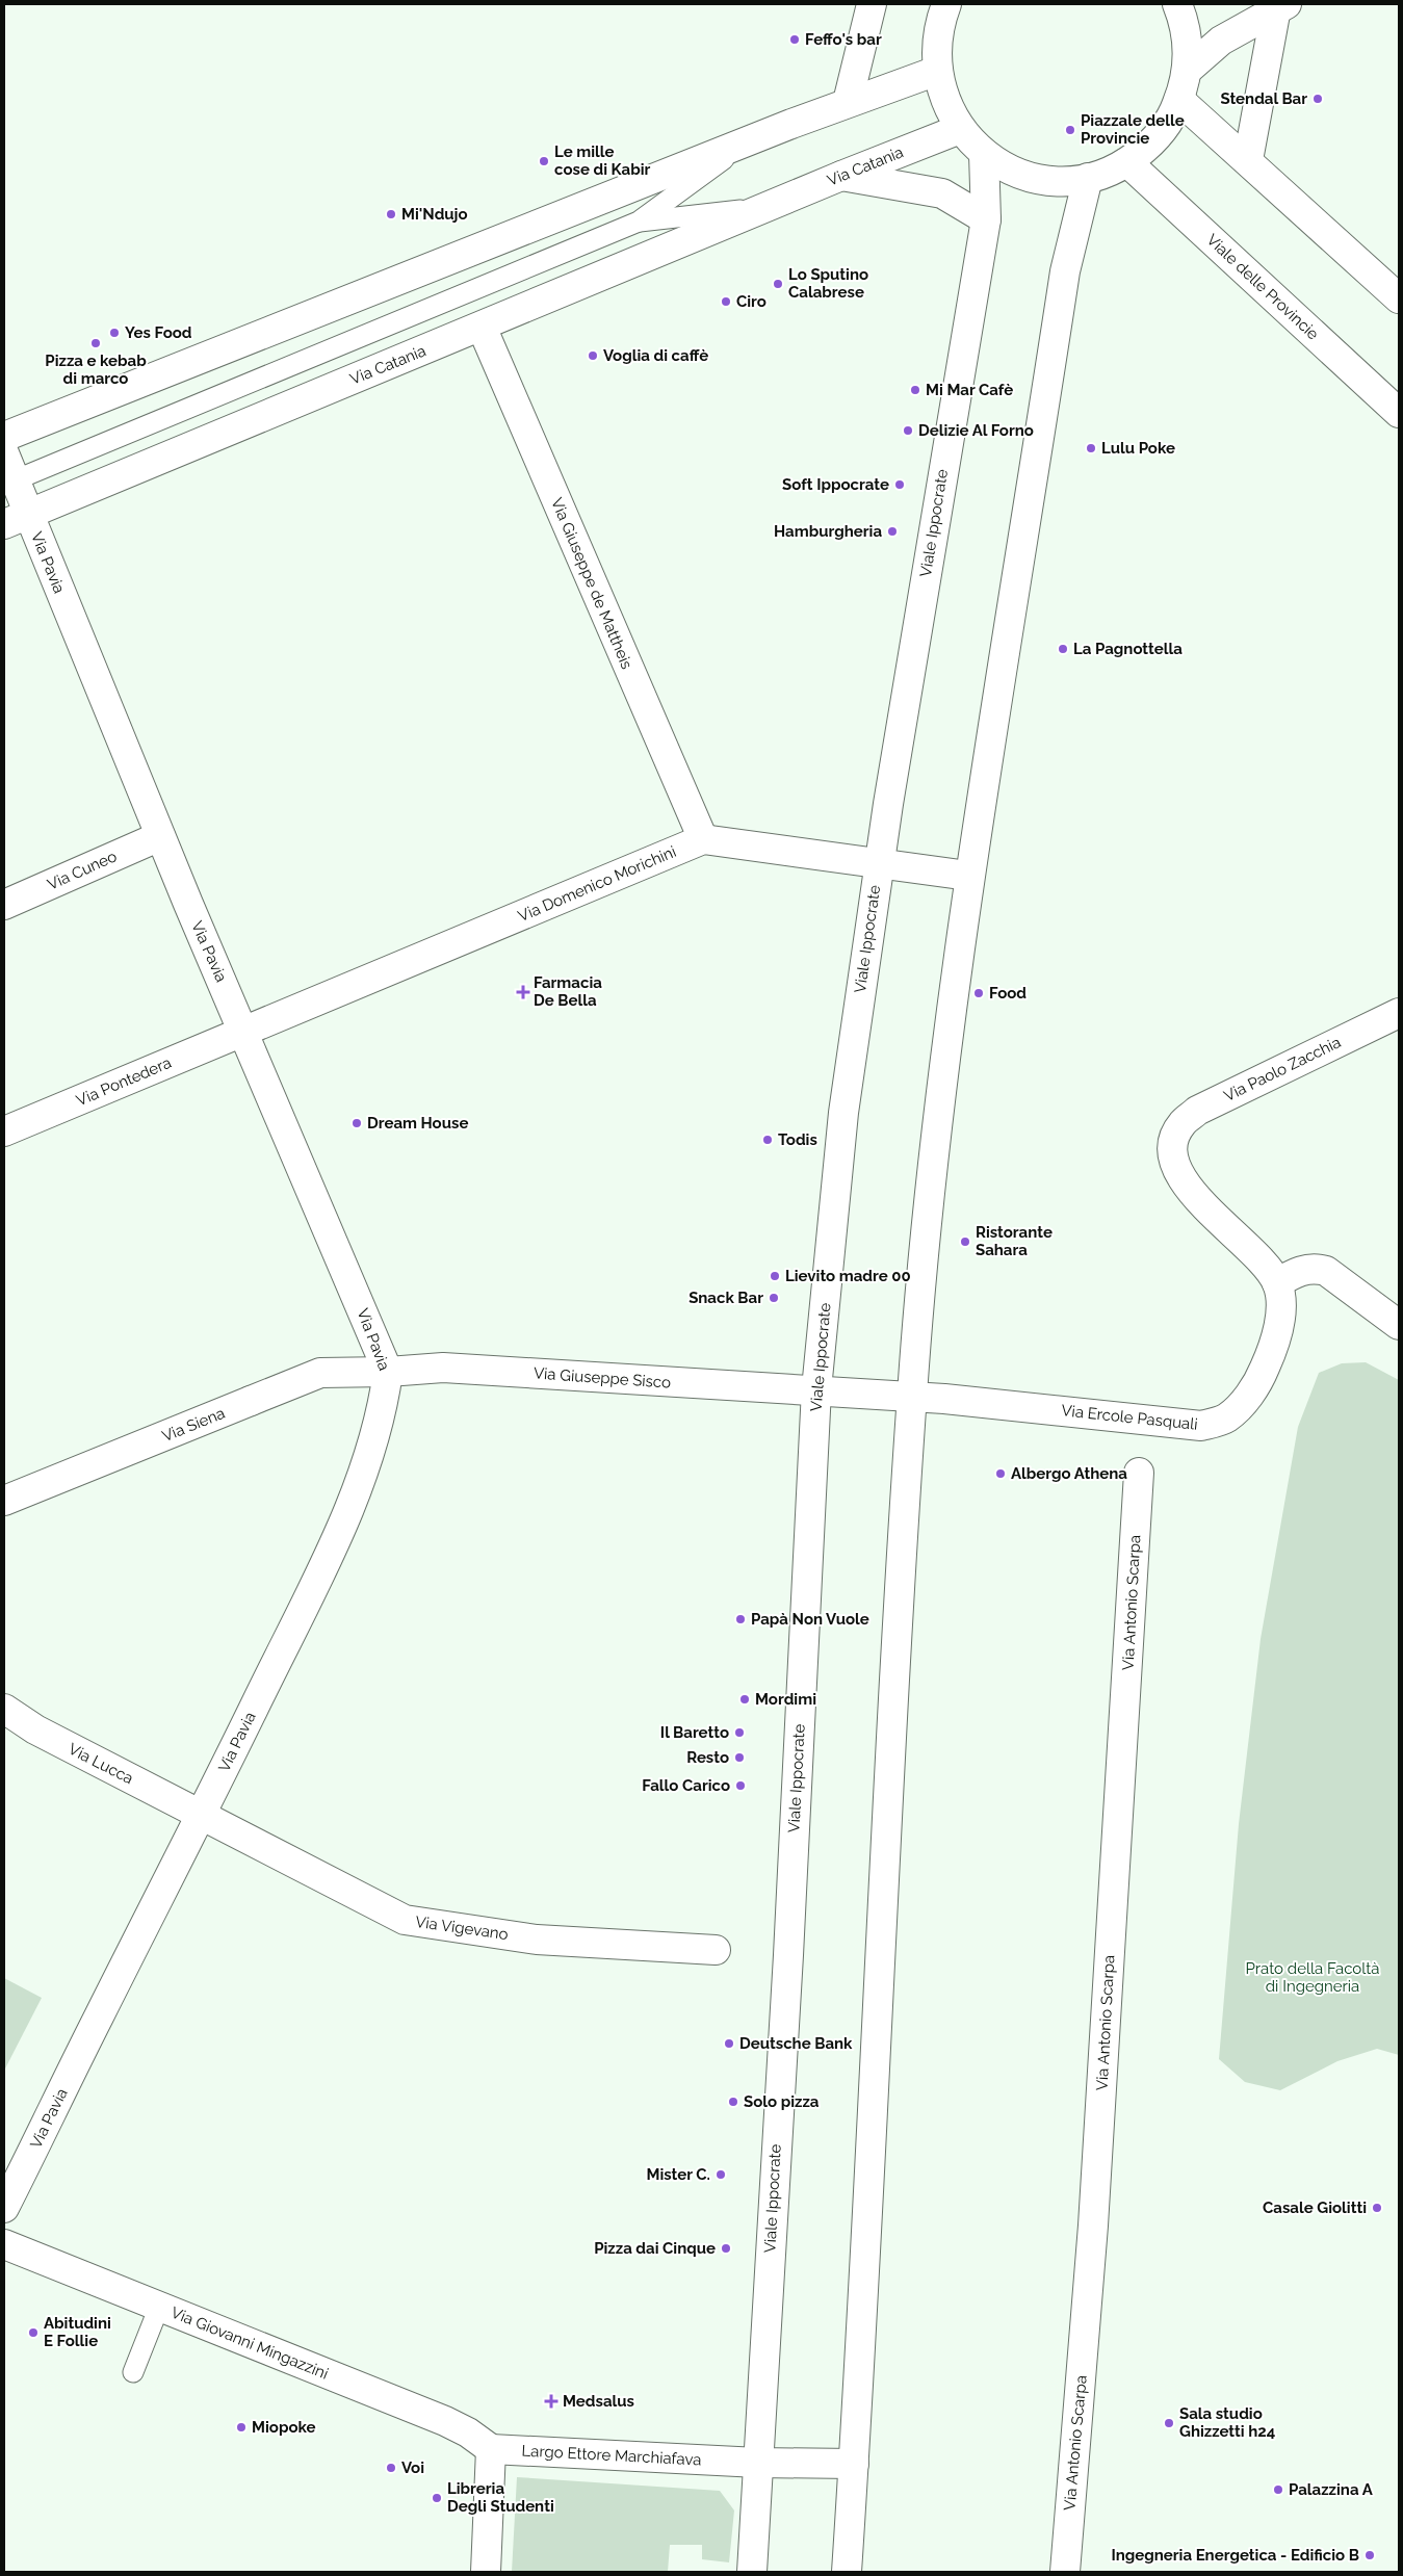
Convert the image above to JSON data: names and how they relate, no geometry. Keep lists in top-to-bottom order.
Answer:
{
  "streets": {
    "street": [
      "Via Catania",
      "Viale delle Provincie",
      "Viale Ippocrate",
      "Via Pavia",
      "Via Giuseppe de Mattheis",
      "Via Cuneo",
      "Via Domenico Morichini",
      "Via Paolo Zacchia",
      "Via Pontedera",
      "Via Giuseppe Sisco",
      "Via Ercole Pasquali",
      "Via Siena",
      "Via Antonio Scarpa",
      "Via Lucca",
      "Via Vigevano",
      "Via Giovanni Mingazzini",
      "Largo Ettore Marchiafava"
    ]
  },
  "crossings": [
    ["Via Catania", "Via Pavia"],
    ["Via Catania", "Via Giuseppe de Mattheis"],
    ["Viale Ippocrate", "Via Giuseppe Sisco"],
    ["Viale Ippocrate", "Via Ercole Pasquali"],
    ["Viale Ippocrate", "Largo Ettore Marchiafava"],
    ["Via Pavia", "Via Cuneo"],
    ["Via Pavia", "Via Domenico Morichini"],
    ["Via Pavia", "Via Pontedera"],
    ["Via Pavia", "Via Giuseppe Sisco"],
    ["Via Pavia", "Via Siena"],
    ["Via Pavia", "Via Lucca"],
    ["Via Pavia", "Via Vigevano"],
    ["Via Giuseppe de Mattheis", "Via Domenico Morichini"],
    ["Via Domenico Morichini", "Via Pontedera"],
    ["Via Paolo Zacchia", "Via Ercole Pasquali"],
    ["Via Giuseppe Sisco", "Via Ercole Pasquali"],
    ["Via Giuseppe Sisco", "Via Siena"],
    ["Via Lucca", "Via Vigevano"],
    ["Via Giovanni Mingazzini", "Largo Ettore Marchiafava"]
  ],
  "parks": ["Prato della Facoltà di Ingegneria"],
  "places": {
    "other": [
      "Feffo's bar",
      "Stendal Bar",
      "Piazzale delle Provincie",
      "Le mille cose di Kabir",
      "Mi'Ndujo",
      "Lo Sputino Calabrese",
      "Ciro",
      "Yes Food",
      "Pizza e kebab di marco",
      "Voglia di caffè",
      "Mi Mar Cafè",
      "Delizie Al Forno",
      "Lulu Poke",
      "Soft Ippocrate",
      "Hamburgheria",
      "La Pagnottella",
      "Food",
      "Dream House",
      "Todis",
      "Ristorante Sahara",
      "Lievito madre 00",
      "Snack Bar",
      "Albergo Athena",
      "Papà Non Vuole",
      "Mordimi",
      "Il Baretto",
      "Resto",
      "Fallo Carico",
      "Deutsche Bank",
      "Solo pizza",
      "Mister C.",
      "Casale Giolitti",
      "Pizza dai Cinque",
      "Abitudini E Follie",
      "Sala studio Ghizzetti h24",
      "Miopoke",
      "Voi",
      "Palazzina A",
      "Libreria Degli Studenti",
      "Ingegneria Energetica - Edificio B"
    ],
    "health": ["Farmacia De Bella", "Medsalus"]
  }
}
